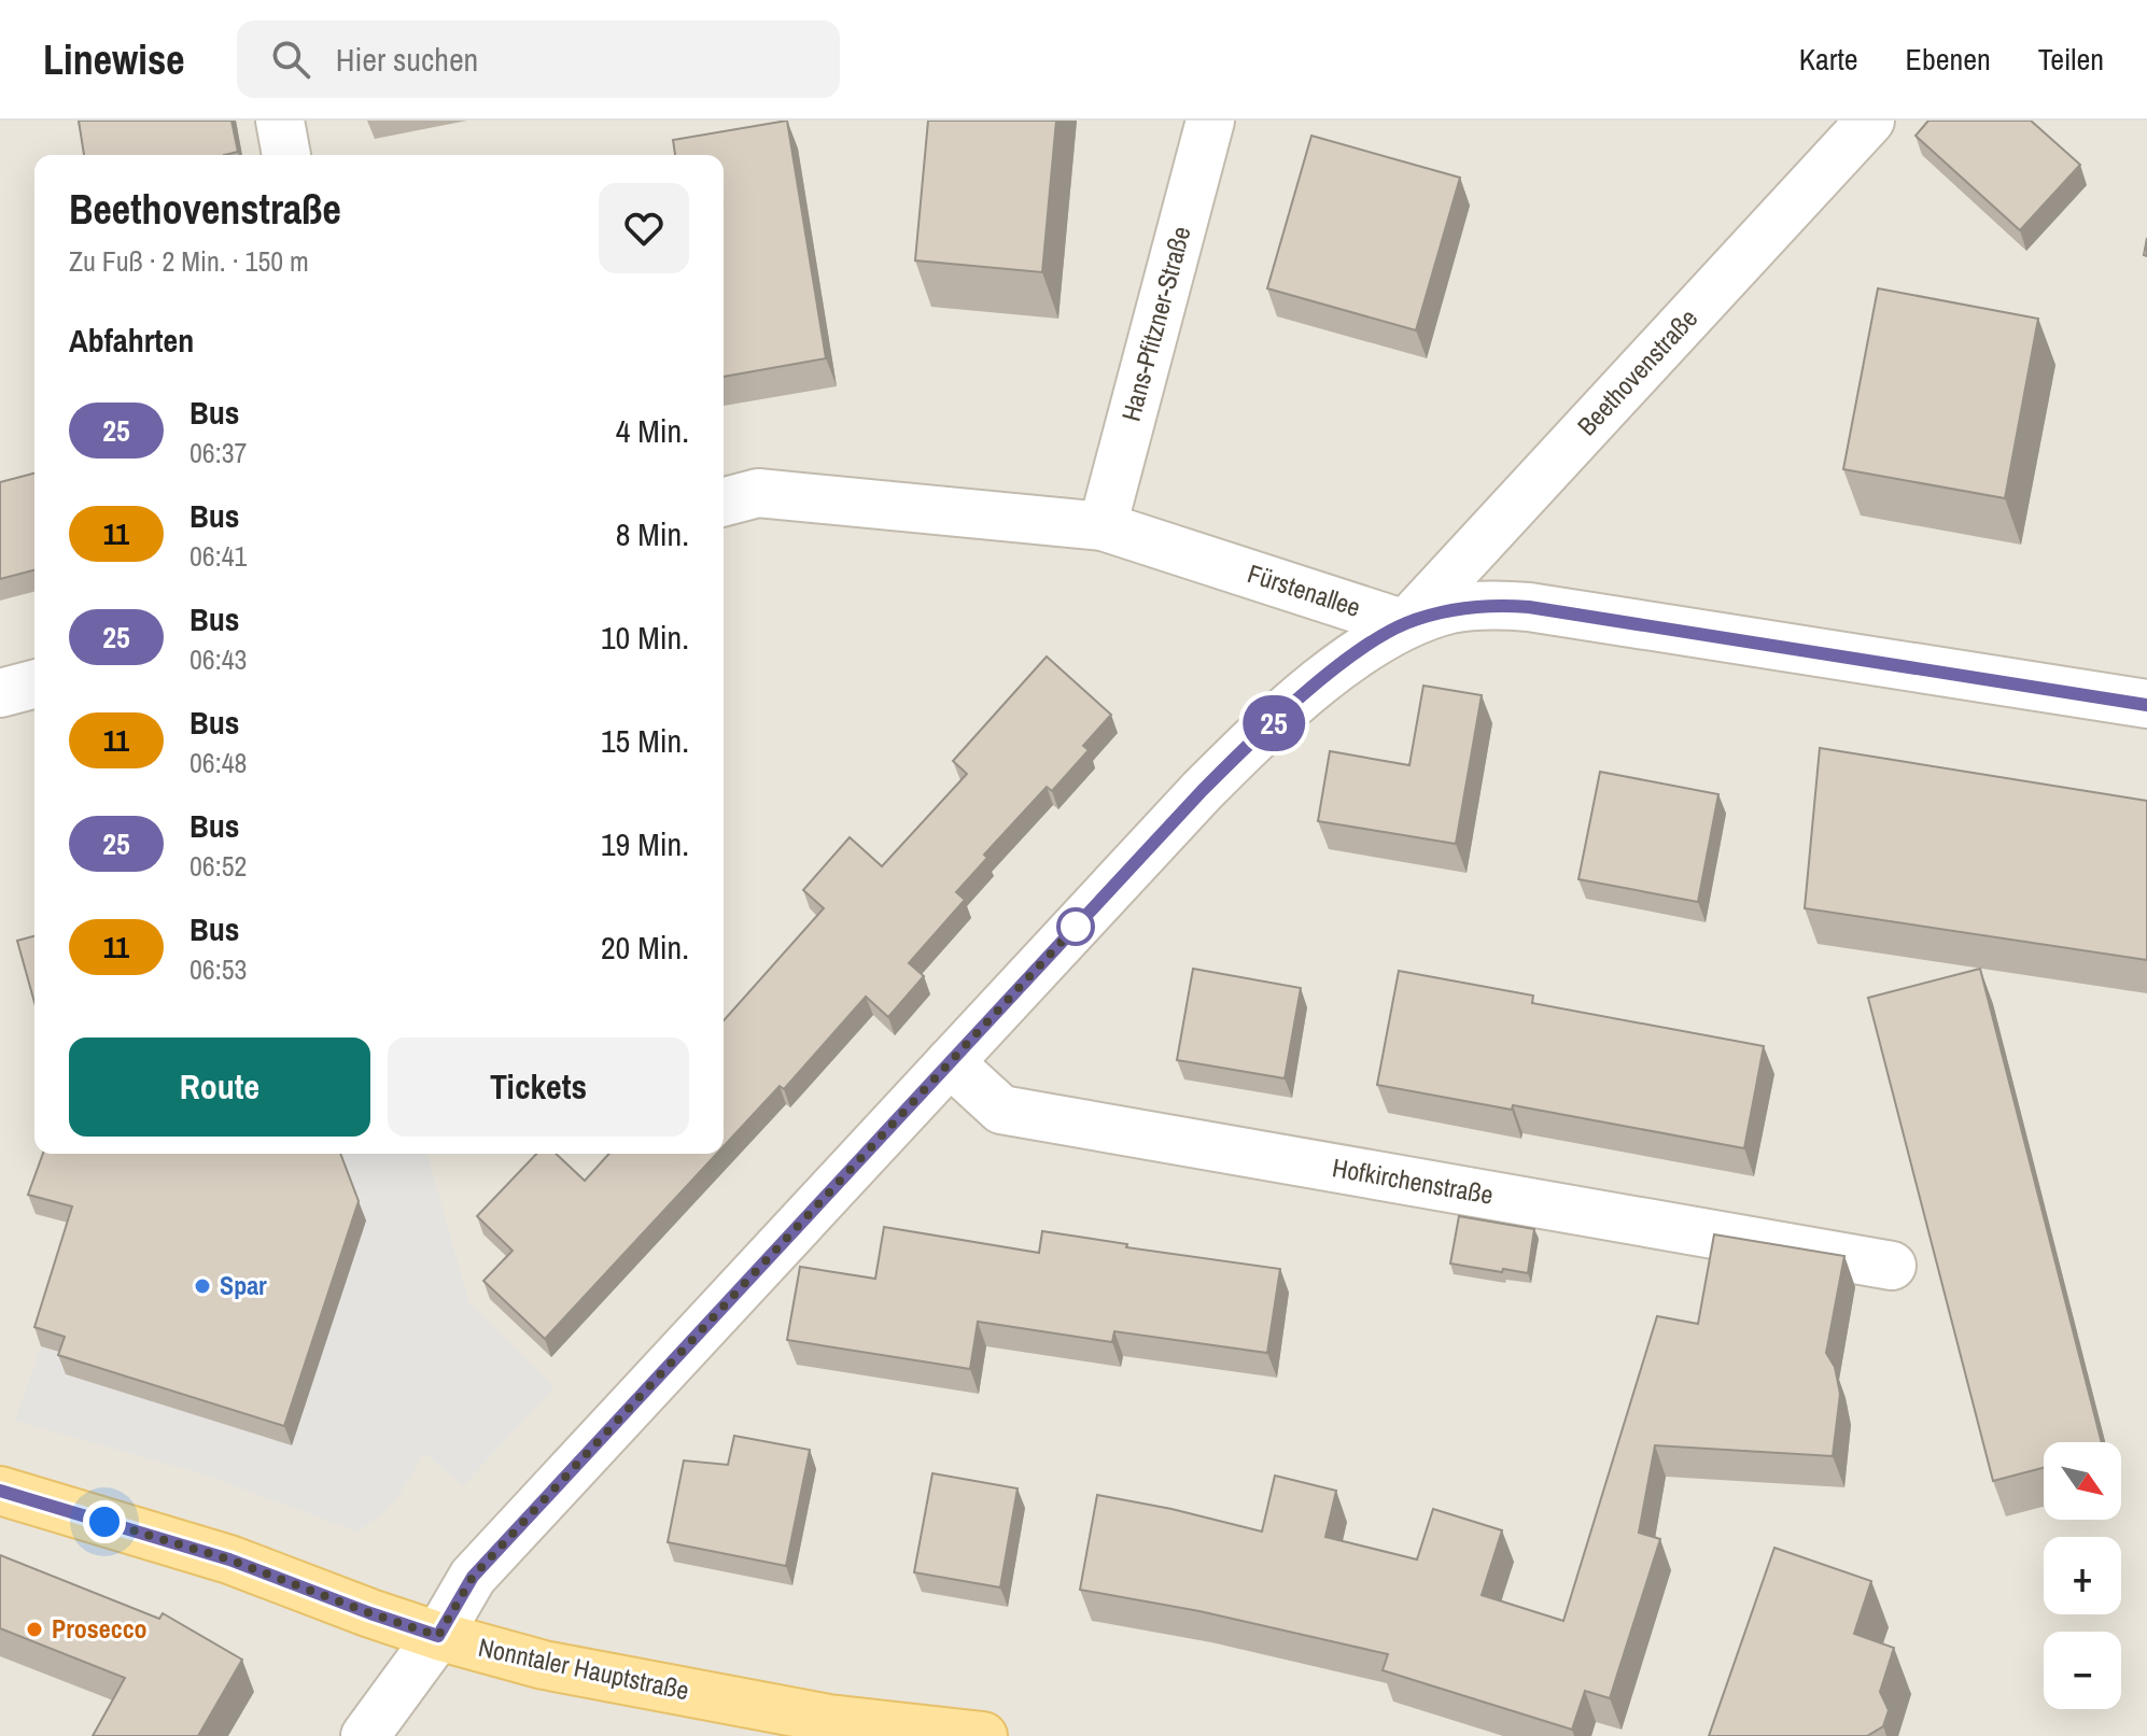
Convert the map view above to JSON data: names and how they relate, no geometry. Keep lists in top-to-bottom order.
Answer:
{
  "streets": {
    "main road": ["Nonntaler Hauptstraße"],
    "street": [
      "Hans-Pfitzner-Straße",
      "Beethovenstraße",
      "Fürstenallee",
      "Hofkirchenstraße"
    ]
  },
  "crossings": [
    ["Hans-Pfitzner-Straße", "Fürstenallee"],
    ["Beethovenstraße", "Fürstenallee"]
  ],
  "places": ["Spar", "Prosecco"],
  "lines": ["bus line 25"],
  "north": "bottom right",
  "page": {
    "header": "Linewise",
    "search": "Hier suchen",
    "nav": ["Karte", "Ebenen", "Teilen"],
    "on_map": "25",
    "heading": [
      ["Beethovenstraße", "Zu Fuß · 2 Min. · 150 m"],
      "Abfahrten"
    ],
    "list": [
      {
        "mark": "25",
        "name": "Bus",
        "note": "06:37",
        "value": "4 Min."
      },
      {
        "mark": "11",
        "name": "Bus",
        "note": "06:41",
        "value": "8 Min."
      },
      {
        "mark": "25",
        "name": "Bus",
        "note": "06:43",
        "value": "10 Min."
      },
      {
        "mark": "11",
        "name": "Bus",
        "note": "06:48",
        "value": "15 Min."
      },
      {
        "mark": "25",
        "name": "Bus",
        "note": "06:52",
        "value": "19 Min."
      },
      {
        "mark": "11",
        "name": "Bus",
        "note": "06:53",
        "value": "20 Min."
      }
    ],
    "buttons": ["Route", "Tickets"],
    "map_buttons": ["+", "−"]
  }
}
